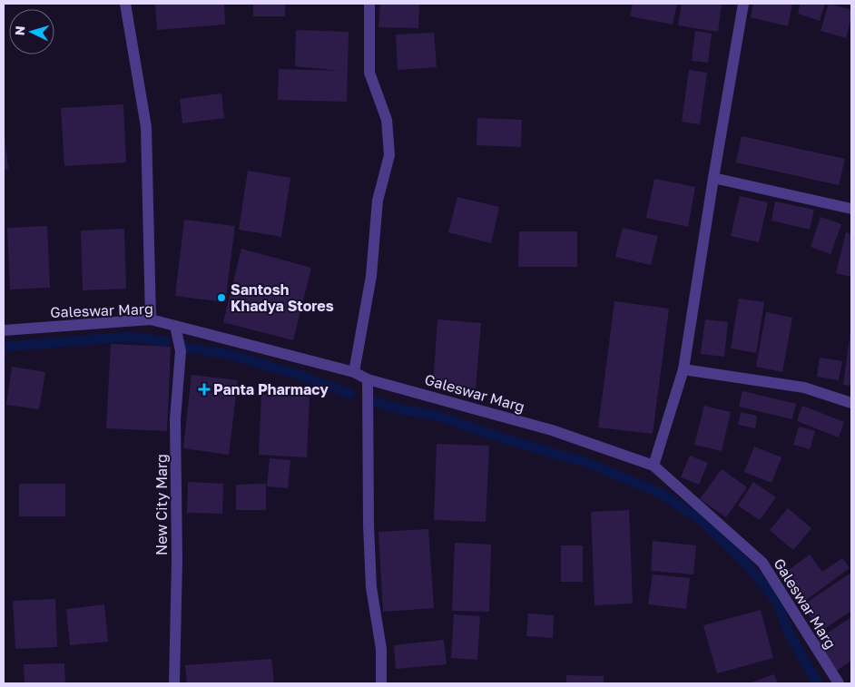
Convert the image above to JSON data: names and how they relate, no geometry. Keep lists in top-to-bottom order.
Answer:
{
  "streets": {
    "street": ["Galeswar Marg", "New City Marg"]
  },
  "crossings": [
    ["Galeswar Marg", "New City Marg"]
  ],
  "places": {
    "other": ["Santosh Khadya Stores"],
    "health": ["Panta Pharmacy"]
  },
  "north": "left"
}
